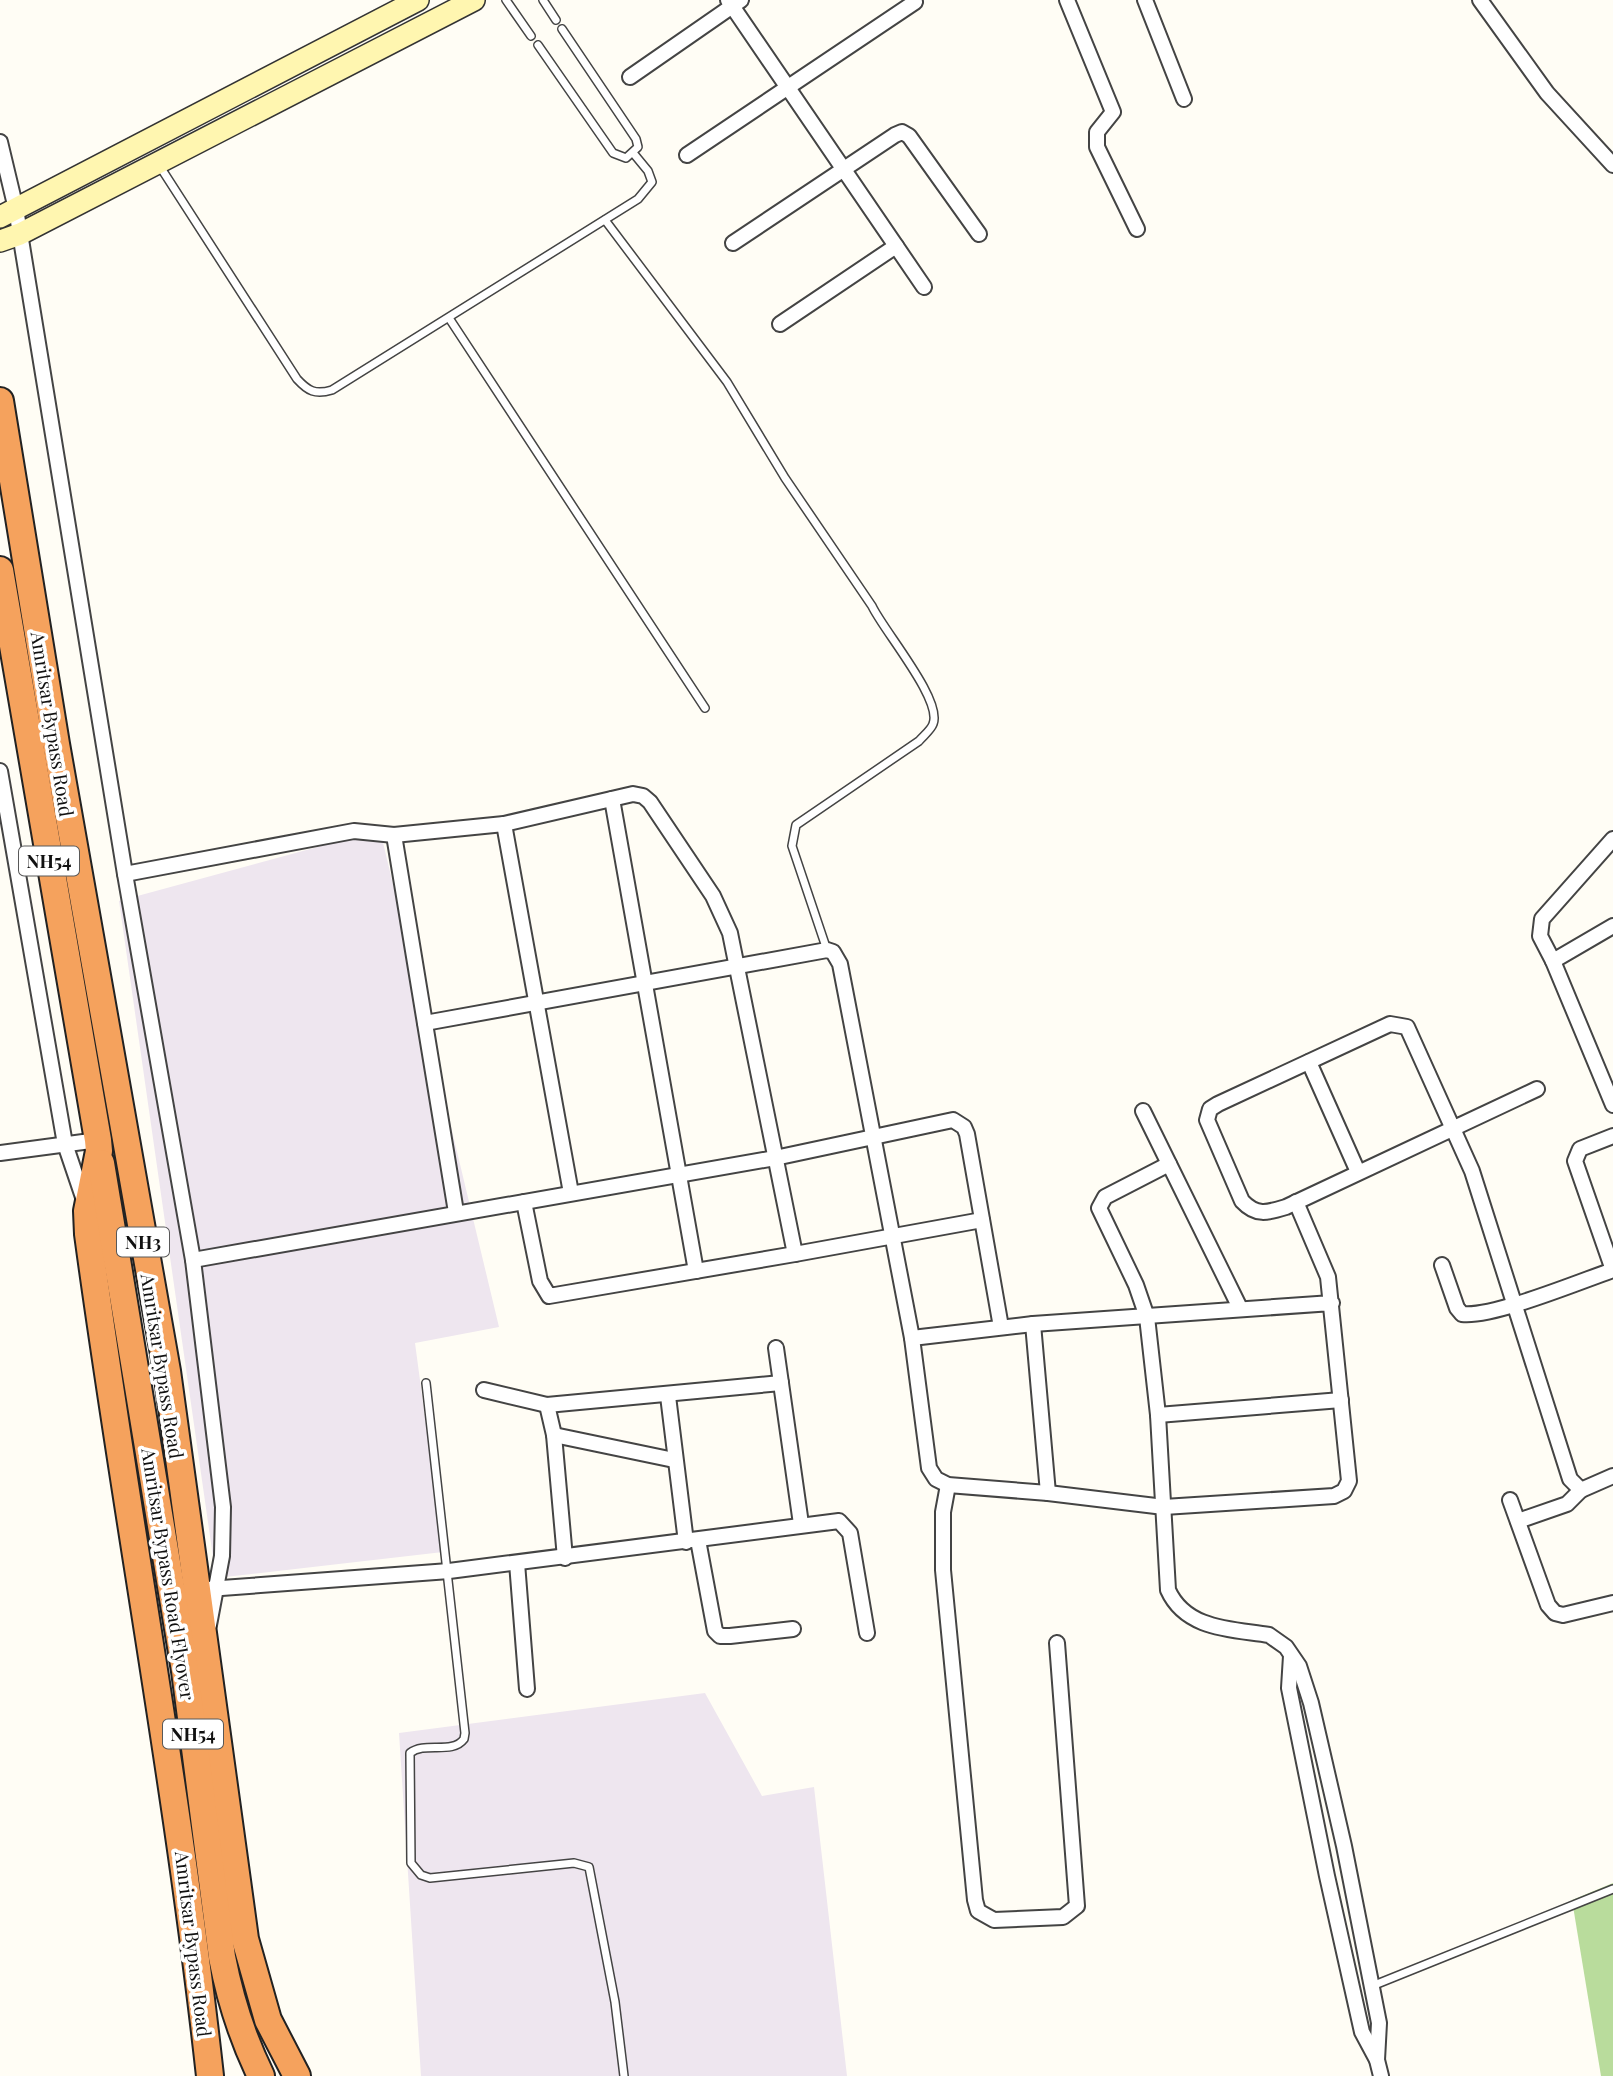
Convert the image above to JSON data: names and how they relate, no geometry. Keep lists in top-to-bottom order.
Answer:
{
  "streets": {
    "highway": [
      "Amritsar Bypass Road",
      "NH54",
      "NH3",
      "Amritsar Bypass Road Flyover"
    ]
  },
  "crossings": [
    ["Amritsar Bypass Road", "Amritsar Bypass Road Flyover"]
  ]
}
